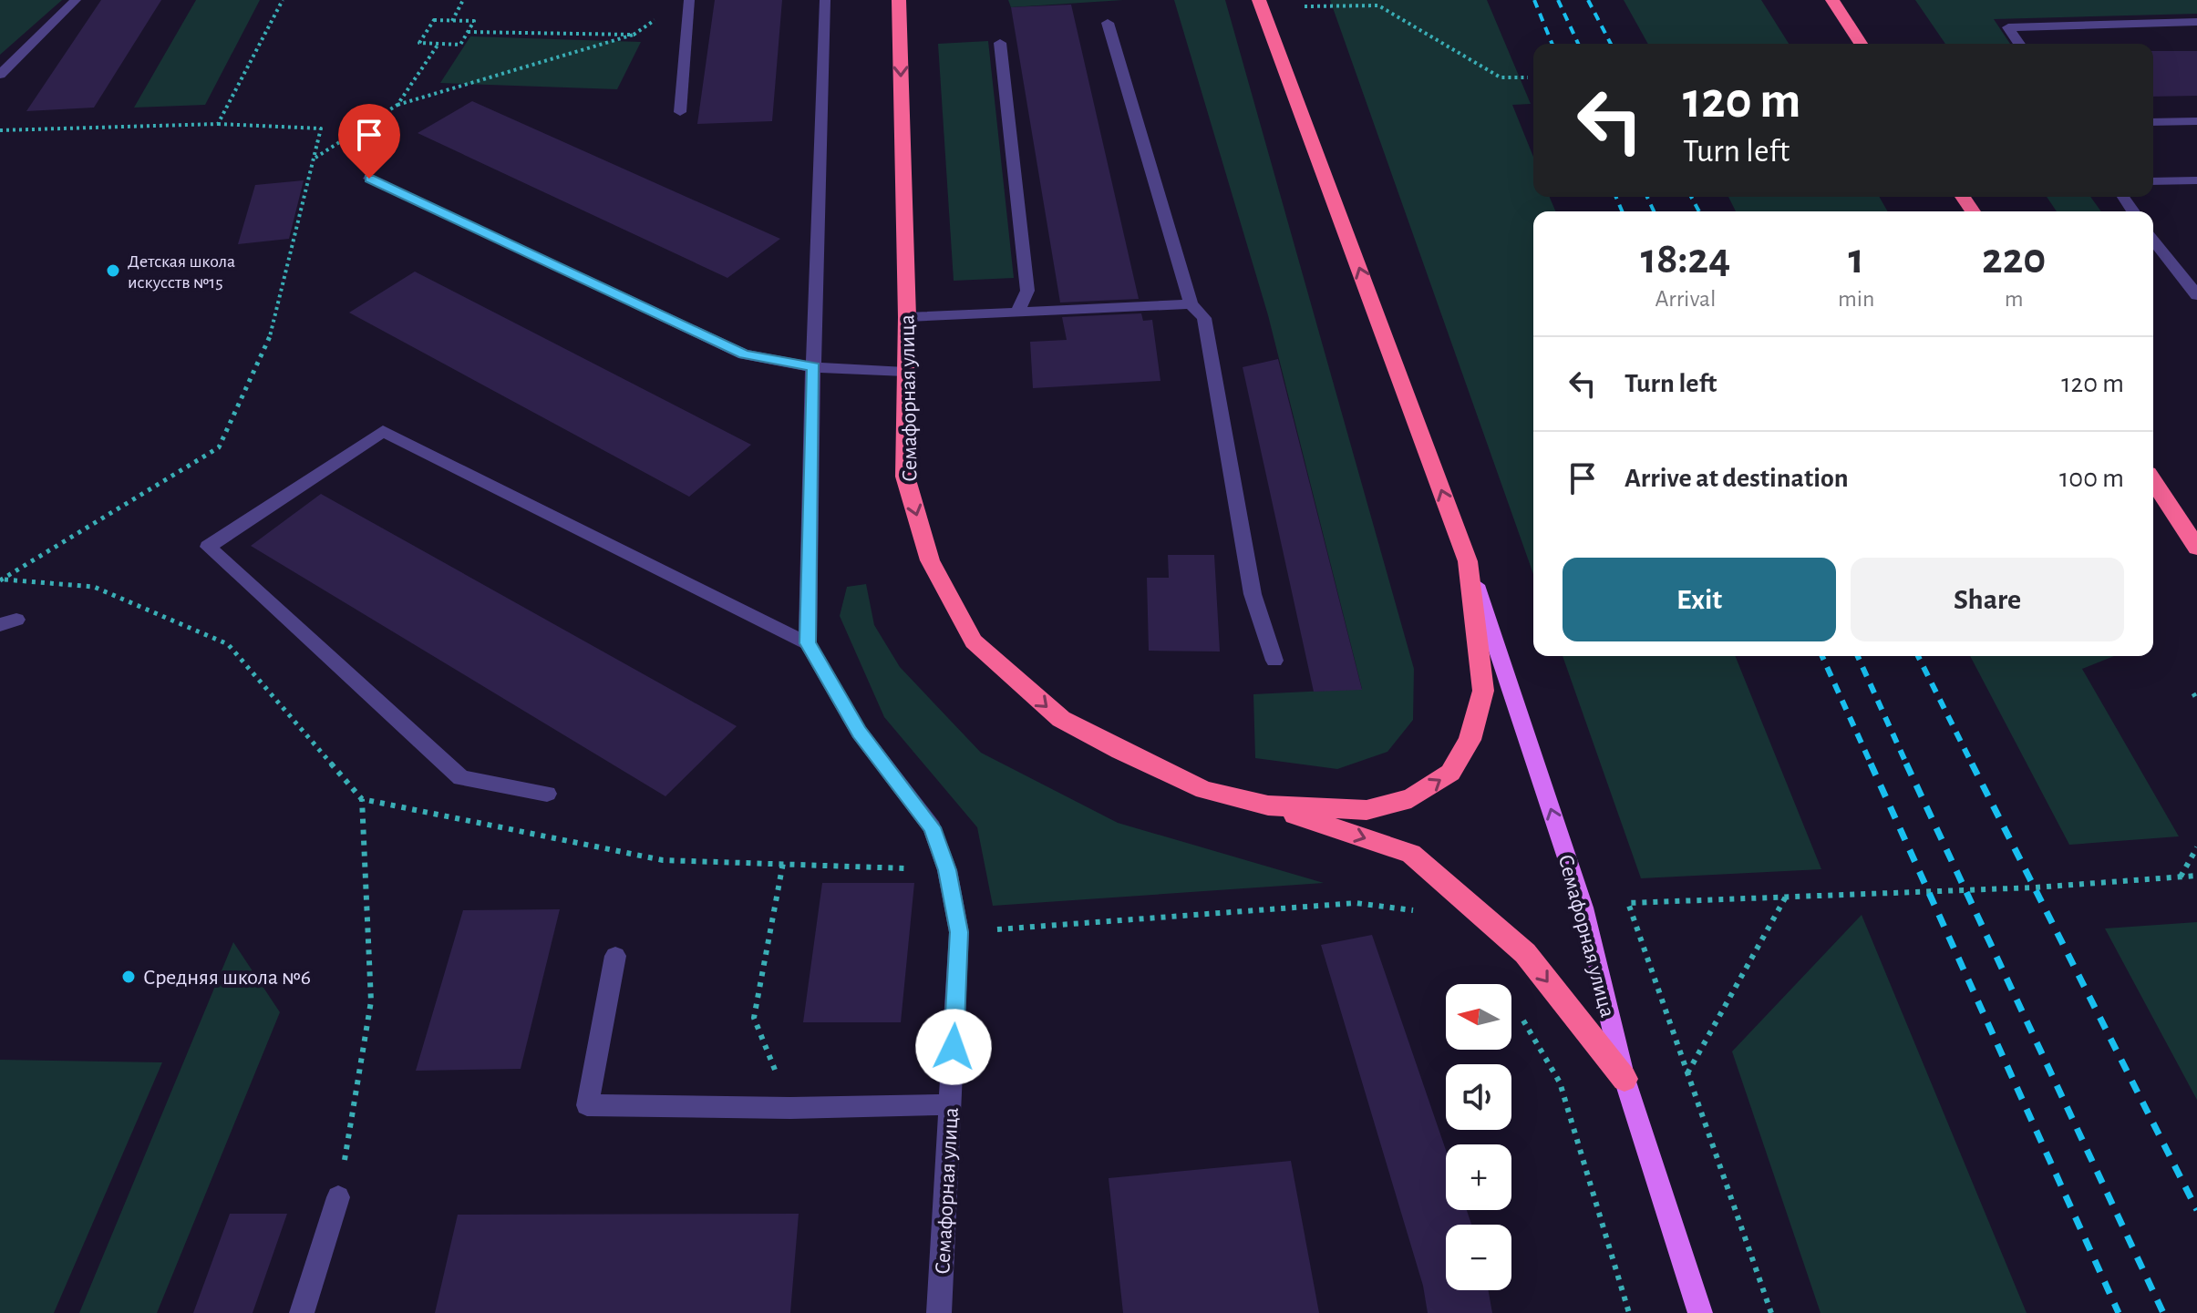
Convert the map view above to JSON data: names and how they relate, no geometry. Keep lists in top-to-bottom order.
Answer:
{
  "streets": {
    "highway": ["Семафорная улица"]
  },
  "places": ["Детская школа искусств №15", "Средняя школа №6"],
  "north": "left",
  "page": {
    "turn": ["120 m", "Turn left"],
    "eta": [
      "18:24",
      "Arrival",
      "1",
      "min",
      "220",
      "m"
    ],
    "list": [
      {
        "name": "Turn left",
        "value": "120 m"
      },
      {
        "name": "Arrive at destination",
        "value": "100 m"
      }
    ],
    "buttons": ["Exit", "Share"],
    "map_buttons": ["+", "−"]
  }
}
